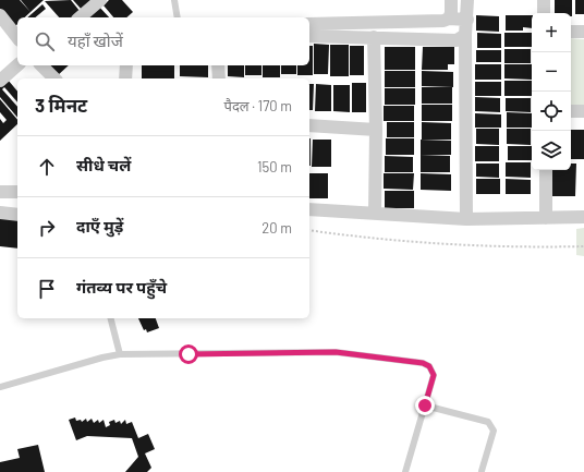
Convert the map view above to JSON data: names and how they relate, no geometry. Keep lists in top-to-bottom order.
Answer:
{
  "page": {
    "map_buttons": ["+", "−"],
    "search": "यहाँ खोजें",
    "heading": ["3 मिनट", "पैदल · 170 m"],
    "list": [
      ["सीधे चलें", "150 m"],
      ["दाएँ मुड़ें", "20 m"],
      "गंतव्य पर पहुँचे"
    ]
  }
}
